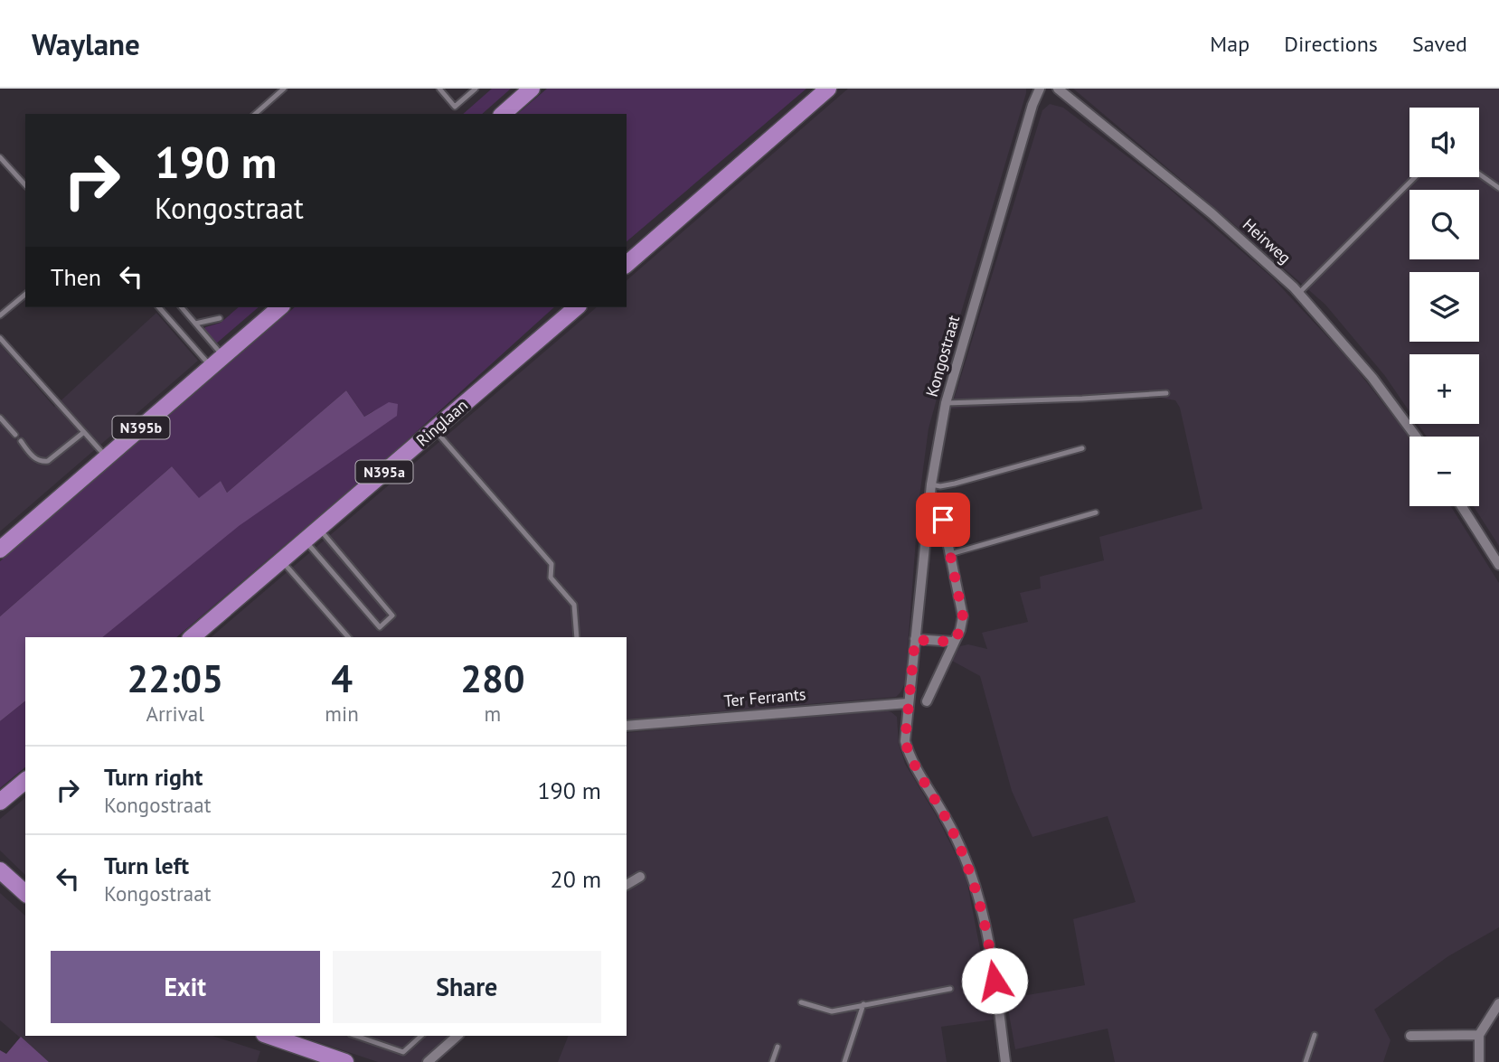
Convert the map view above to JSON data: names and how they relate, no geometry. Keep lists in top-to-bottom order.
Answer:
{
  "streets": {
    "main road": ["Ringlaan", "N395b", "N395a"],
    "street": ["Heirweg", "Kongostraat", "Ter Ferrants"]
  },
  "crossings": [
    ["Kongostraat", "Ter Ferrants"]
  ],
  "page": {
    "header": "Waylane",
    "nav": ["Map", "Directions", "Saved"],
    "map_buttons": ["+", "−"],
    "turn": ["190 m", "Kongostraat"],
    "then": "Then",
    "eta": [
      "22:05",
      "Arrival",
      "4",
      "min",
      "280",
      "m"
    ],
    "list": [
      {
        "name": "Turn right",
        "note": "Kongostraat",
        "value": "190 m"
      },
      {
        "name": "Turn left",
        "note": "Kongostraat",
        "value": "20 m"
      }
    ],
    "buttons": ["Exit", "Share"]
  }
}
